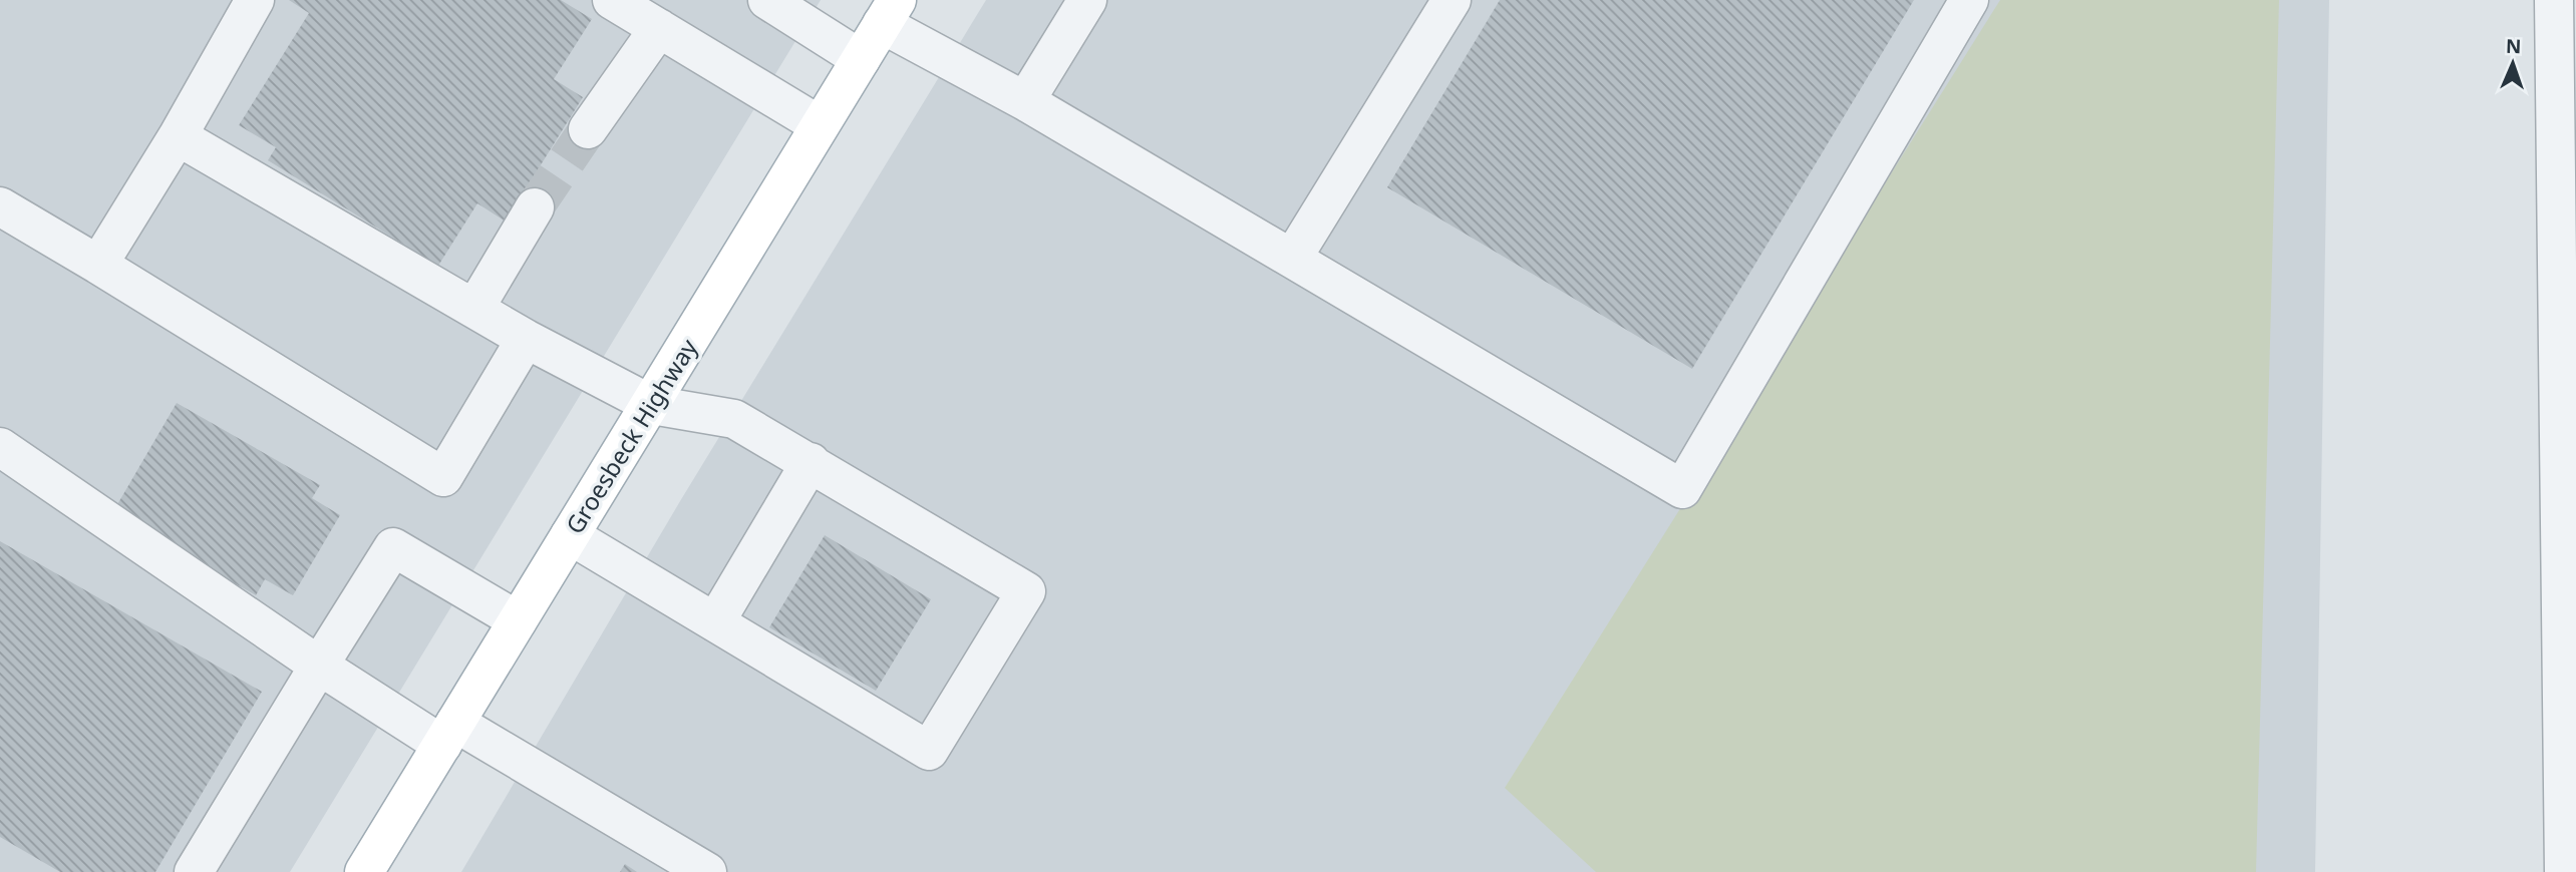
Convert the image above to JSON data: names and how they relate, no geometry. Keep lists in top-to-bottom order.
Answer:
{
  "streets": {
    "main road": ["Groesbeck Highway"]
  },
  "north": "top"
}
